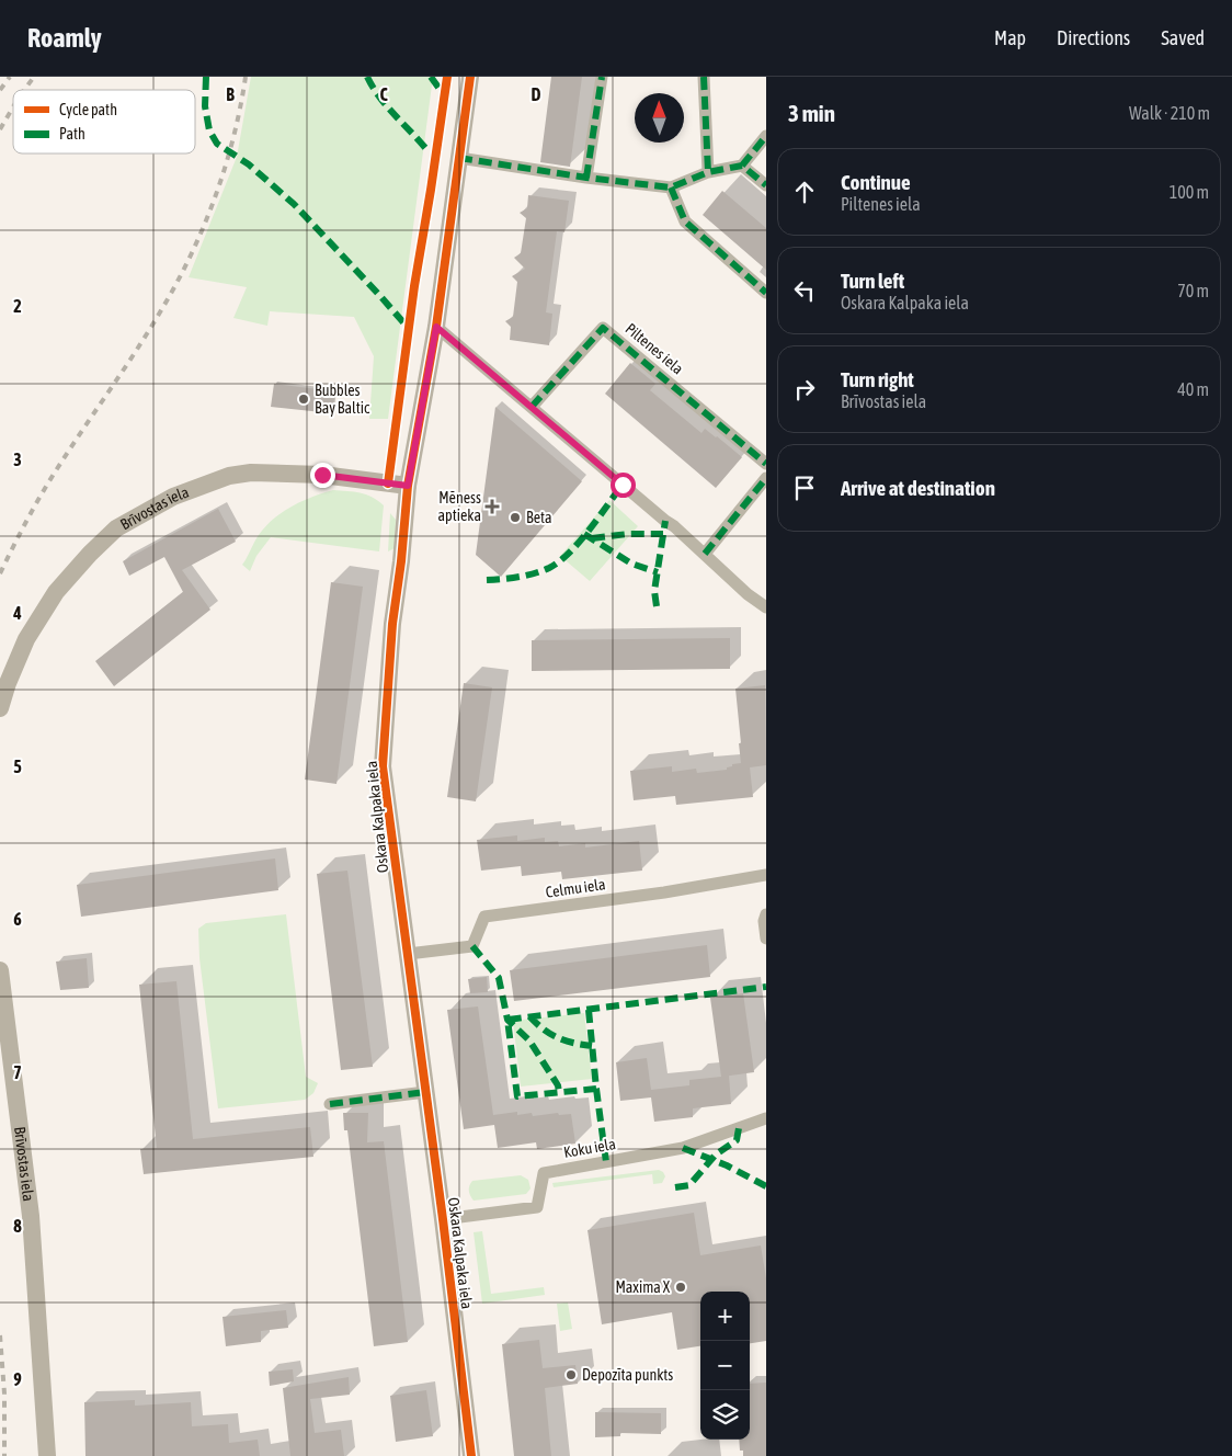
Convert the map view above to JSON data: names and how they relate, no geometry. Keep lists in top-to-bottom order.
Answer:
{
  "streets": {
    "main road": ["Brīvostas iela", "Oskara Kalpaka iela"],
    "street": ["Piltenes iela", "Celmu iela", "Koku iela"]
  },
  "crossings": [
    ["Brīvostas iela", "Oskara Kalpaka iela"],
    ["Oskara Kalpaka iela", "Celmu iela"],
    ["Oskara Kalpaka iela", "Koku iela"]
  ],
  "places": {
    "other": [
      "Bubbles Bay Baltic",
      "Beta",
      "Maxima X",
      "Depozīta punkts"
    ],
    "health": ["Mēness aptieka"]
  },
  "legend": ["Cycle path", "Path"],
  "north": "top",
  "page": {
    "header": "Roamly",
    "nav": ["Map", "Directions", "Saved"],
    "heading": ["3 min", "Walk · 210 m"],
    "list": [
      ["Continue", "Piltenes iela", "100 m"],
      ["Turn left", "Oskara Kalpaka iela", "70 m"],
      ["Turn right", "Brīvostas iela", "40 m"],
      "Arrive at destination"
    ],
    "map_buttons": ["+", "−"]
  },
  "grid": {
    "columns": ["B", "C", "D"],
    "rows": [
      "2",
      "3",
      "4",
      "5",
      "6",
      "7",
      "8",
      "9"
    ]
  }
}
